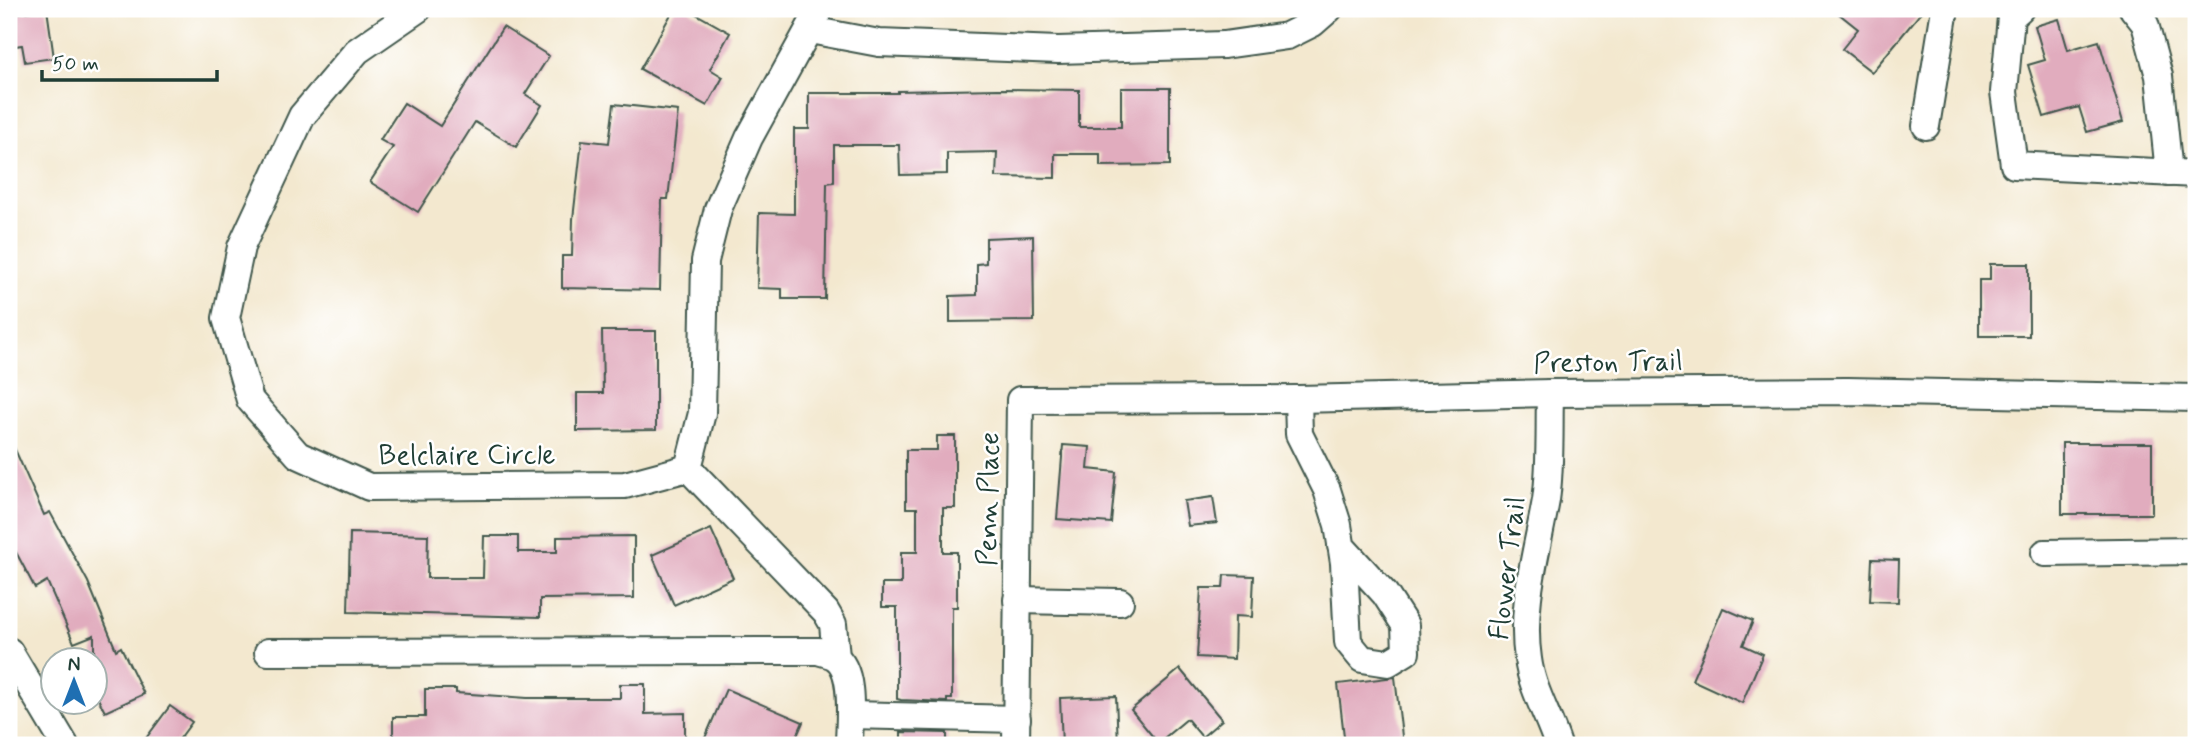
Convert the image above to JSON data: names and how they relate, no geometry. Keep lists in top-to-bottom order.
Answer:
{
  "streets": {
    "street": [
      "Preston Trail",
      "Belclaire Circle",
      "Penn Place",
      "Flower Trail"
    ]
  },
  "crossings": [
    ["Preston Trail", "Penn Place"],
    ["Preston Trail", "Flower Trail"]
  ],
  "scale_bar": "50 m",
  "north": "top"
}
